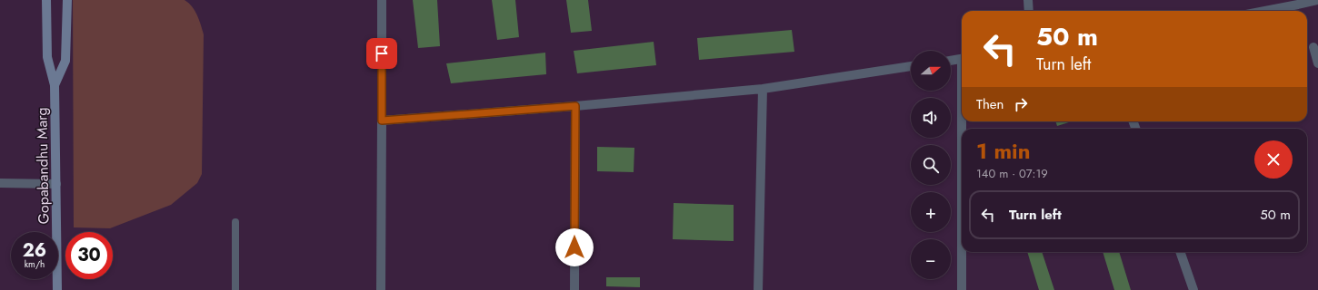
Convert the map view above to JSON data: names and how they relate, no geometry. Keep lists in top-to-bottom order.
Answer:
{
  "streets": {
    "main road": ["Gopabandhu Marg"]
  },
  "north": "right",
  "page": {
    "turn": ["50 m", "Turn left"],
    "map_buttons": ["+", "−"],
    "then": "Then",
    "heading": ["1 min", "140 m · 07:19"],
    "list": [
      {
        "name": "Turn left",
        "value": "50 m"
      }
    ],
    "speed": "26 km/h",
    "limit": "30"
  }
}
